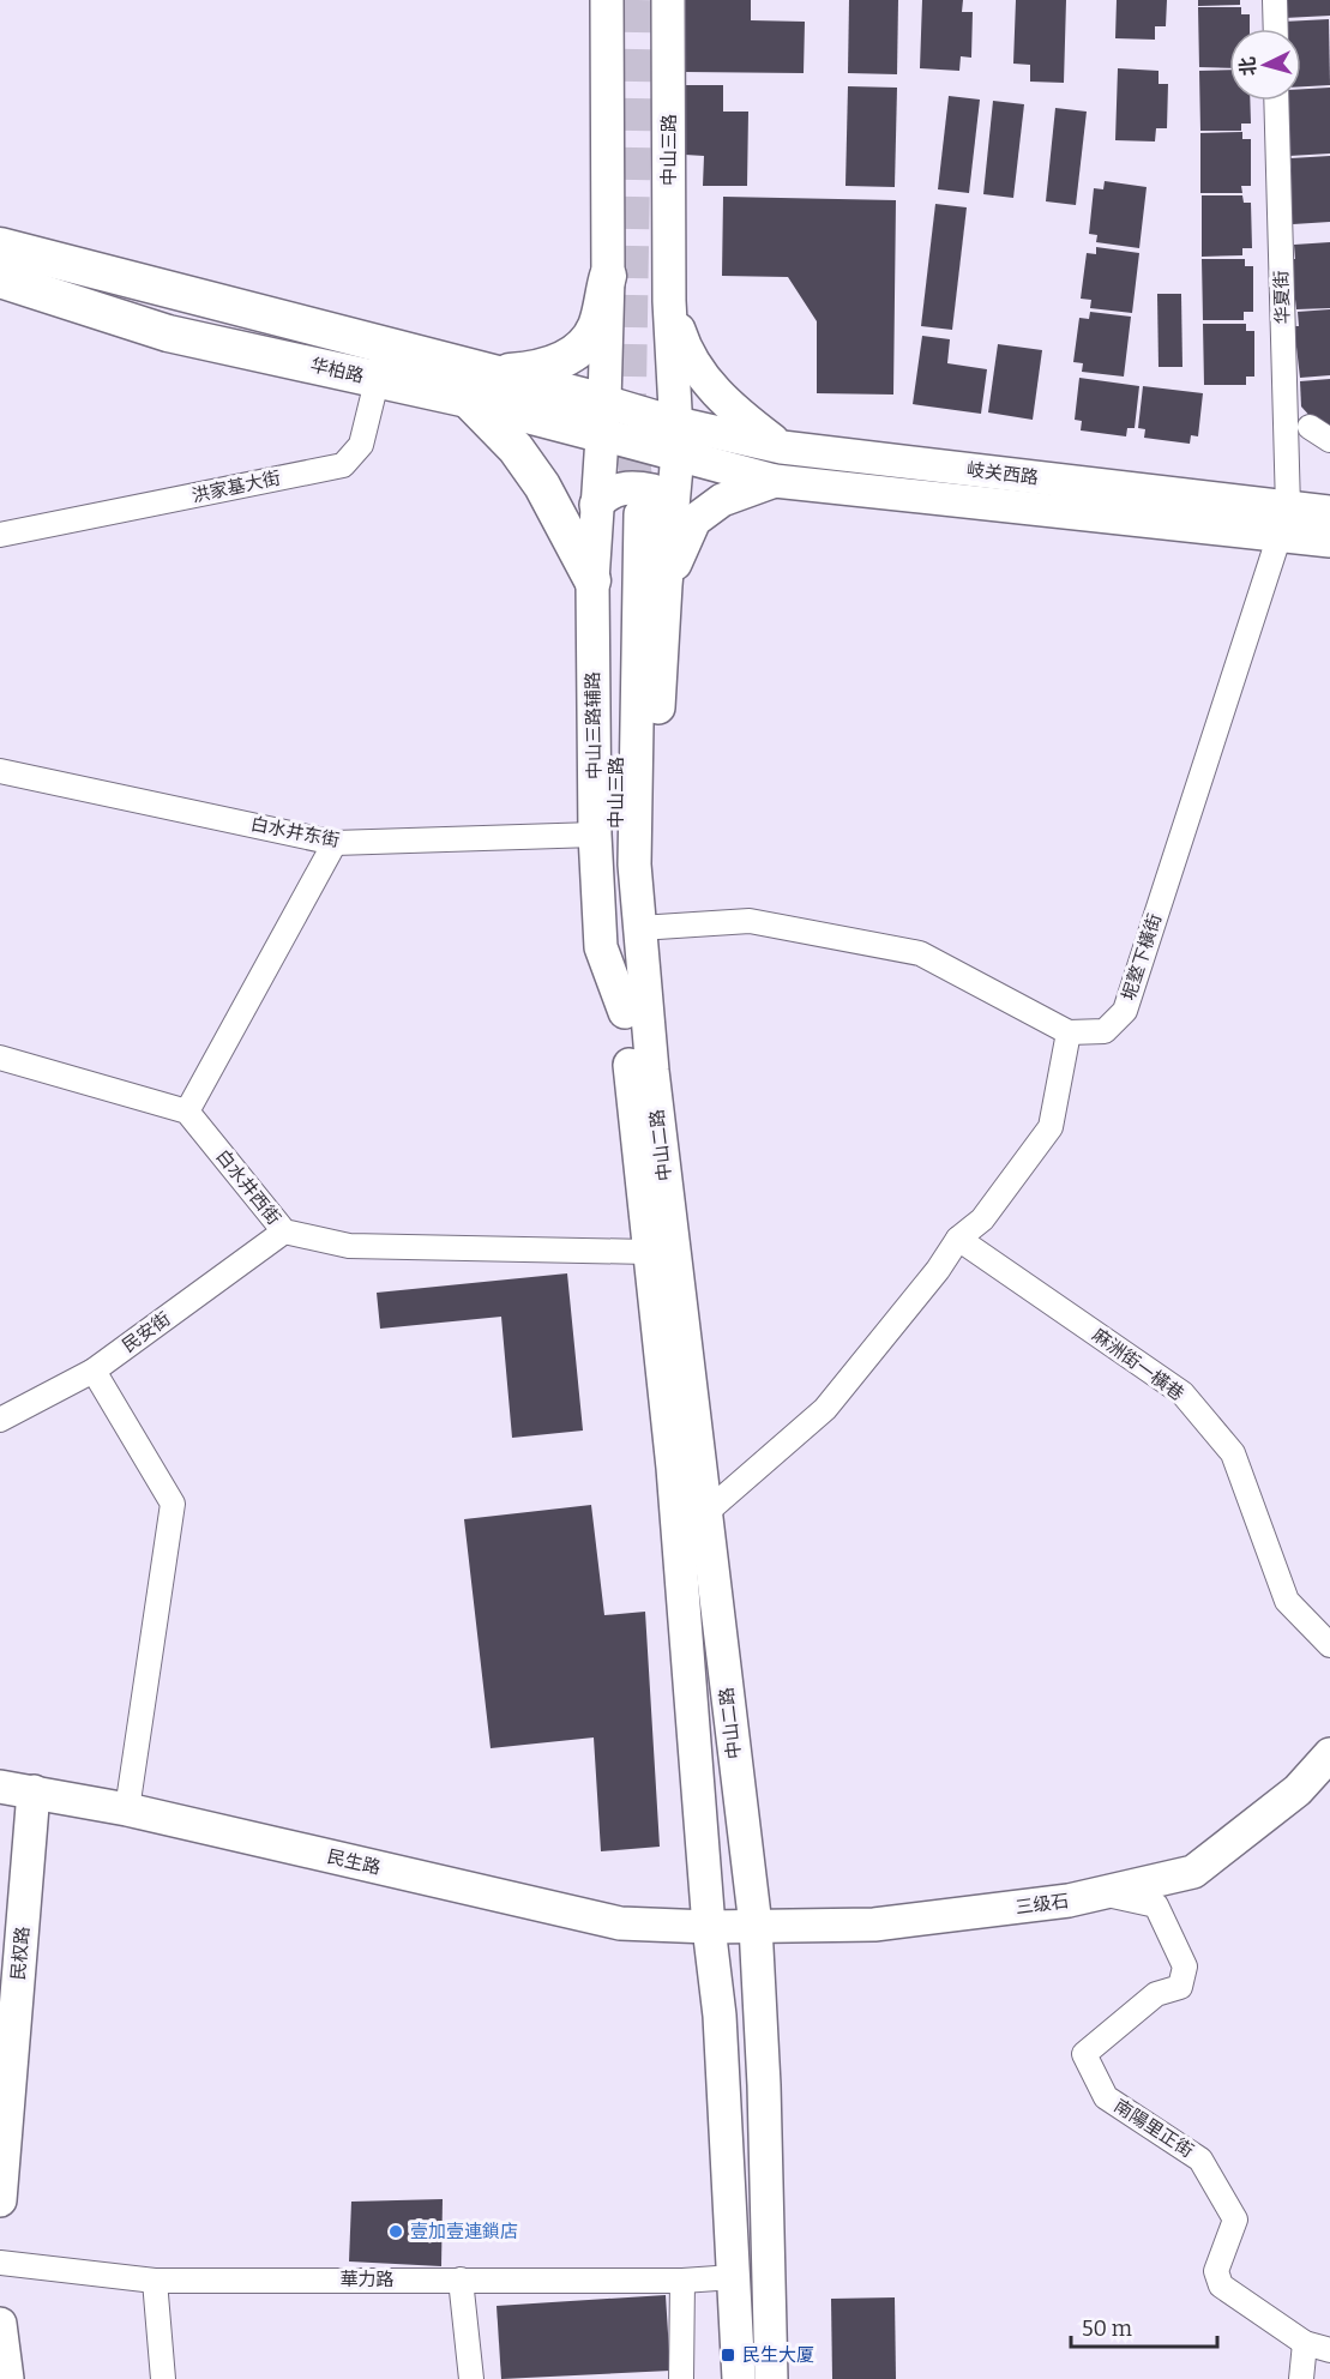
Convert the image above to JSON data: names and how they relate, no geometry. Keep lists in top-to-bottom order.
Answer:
{
  "streets": {
    "main road": [
      "中山三路",
      "华柏路",
      "岐关西路",
      "中山三路辅路",
      "中山二路",
      "民生路",
      "三级石",
      "民权路"
    ],
    "street": [
      "华夏街",
      "洪家基大街",
      "白水井东街",
      "坭墪下橫街",
      "白水井西街",
      "民安街",
      "麻洲街一橫巷",
      "南陽里正街",
      "華力路"
    ]
  },
  "crossings": [
    ["中山三路", "中山三路辅路"],
    ["中山三路", "坭墪下橫街"],
    ["中山三路", "中山二路"],
    ["华夏街", "岐关西路"],
    ["华夏街", "坭墪下橫街"],
    ["华柏路", "岐关西路"],
    ["华柏路", "洪家基大街"],
    ["华柏路", "中山三路辅路"],
    ["岐关西路", "坭墪下橫街"],
    ["中山三路辅路", "白水井东街"],
    ["中山二路", "白水井西街"],
    ["中山二路", "民生路"],
    ["中山二路", "三级石"],
    ["中山二路", "華力路"],
    ["白水井西街", "民安街"],
    ["民生路", "三级石"],
    ["民生路", "民权路"],
    ["三级石", "南陽里正街"]
  ],
  "places": {
    "other": ["壹加壹連鎖店"],
    "transit": ["民生大厦"]
  },
  "scale_bar": "50 m",
  "north": "left"
}
